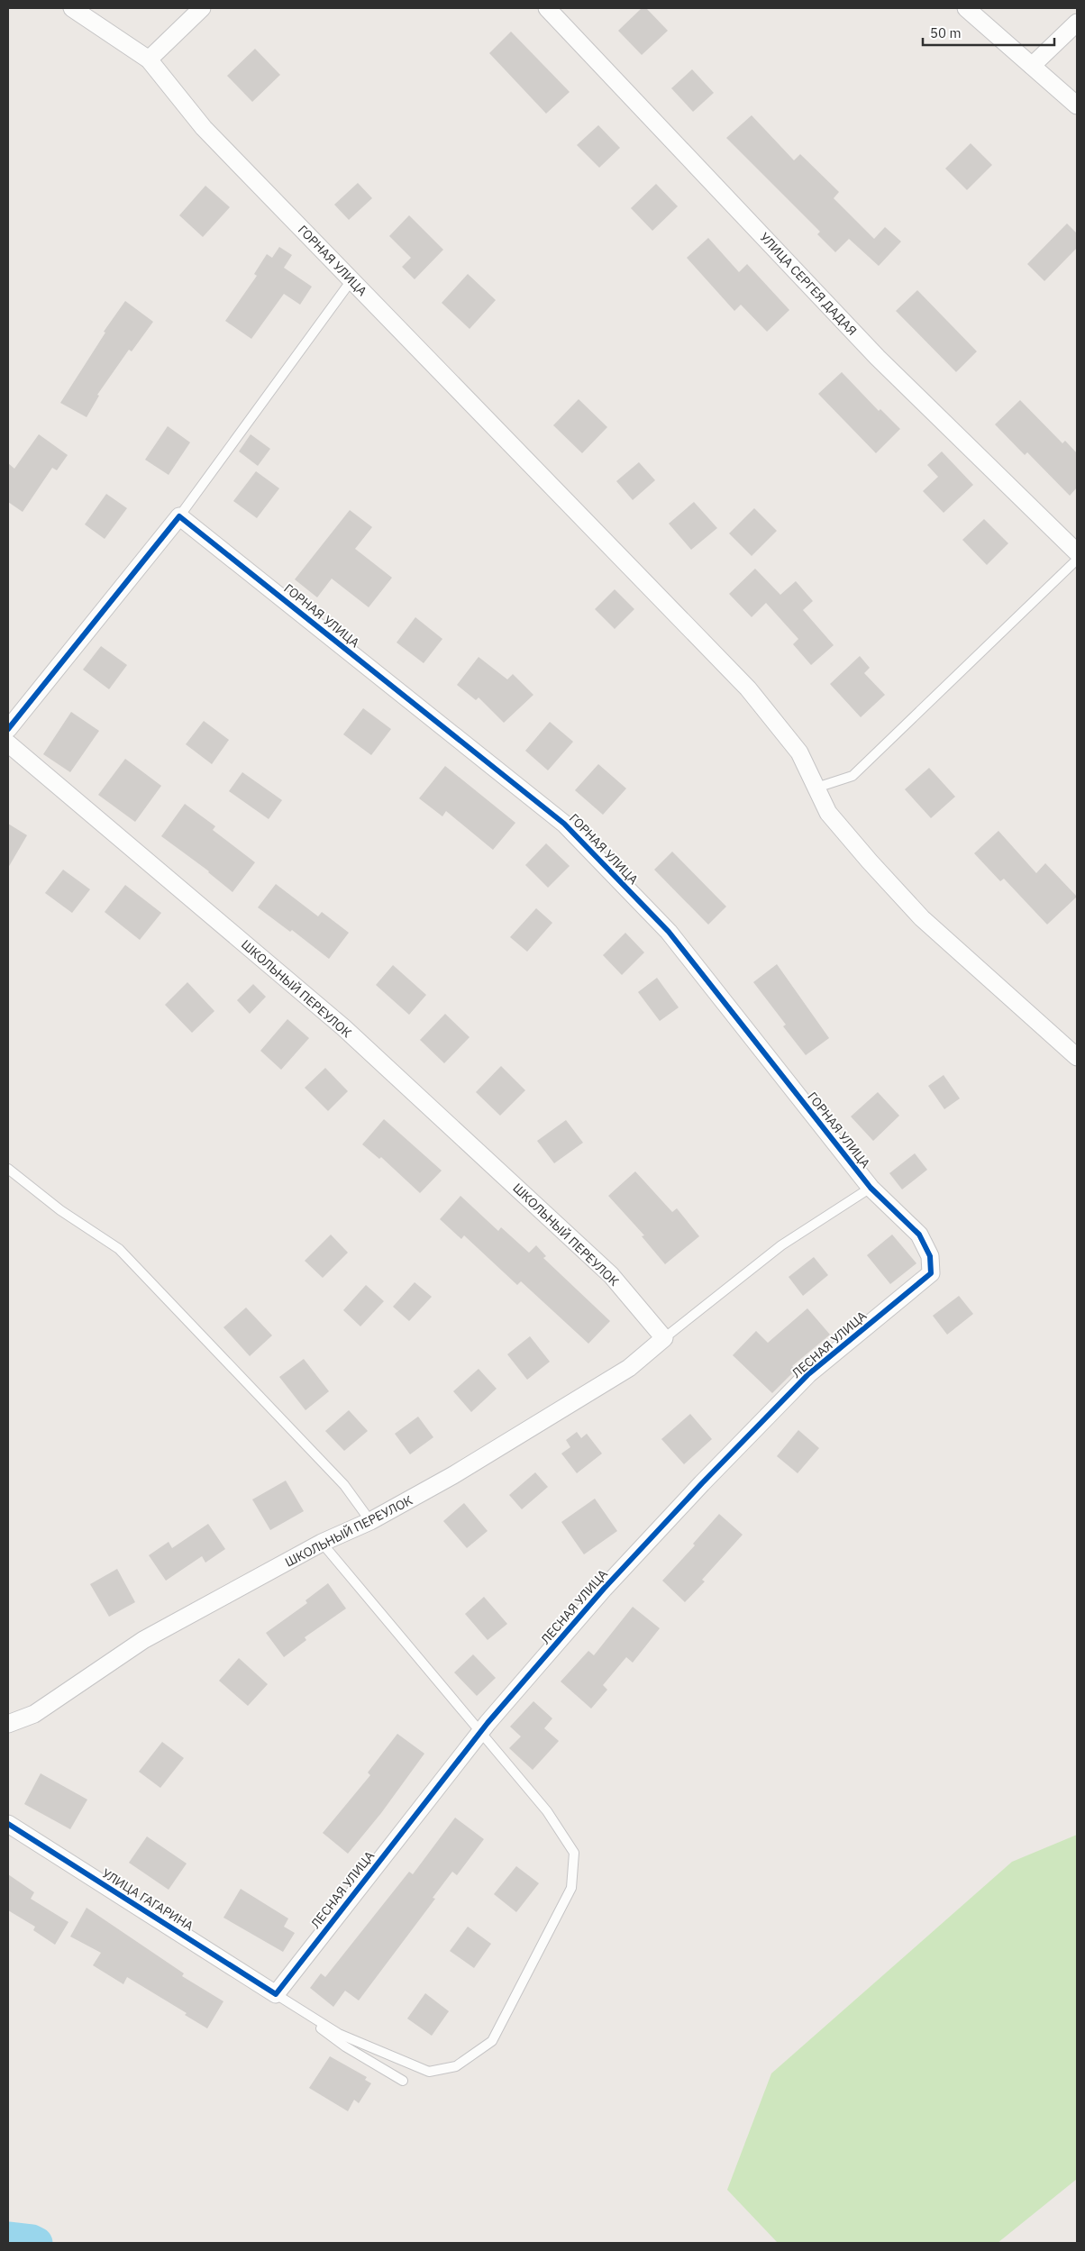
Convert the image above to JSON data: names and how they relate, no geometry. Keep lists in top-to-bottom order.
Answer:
{
  "streets": {
    "street": [
      "ГОРНАЯ УЛИЦА",
      "УЛИЦА СЕРГЕЯ ДАДАЯ",
      "ШКОЛЬНЫЙ ПЕРЕУЛОК",
      "ЛЕСНАЯ УЛИЦА",
      "УЛИЦА ГАГАРИНА"
    ]
  },
  "crossings": [
    ["ГОРНАЯ УЛИЦА", "ЛЕСНАЯ УЛИЦА"],
    ["ЛЕСНАЯ УЛИЦА", "УЛИЦА ГАГАРИНА"]
  ],
  "scale_bar": "50 m"
}
